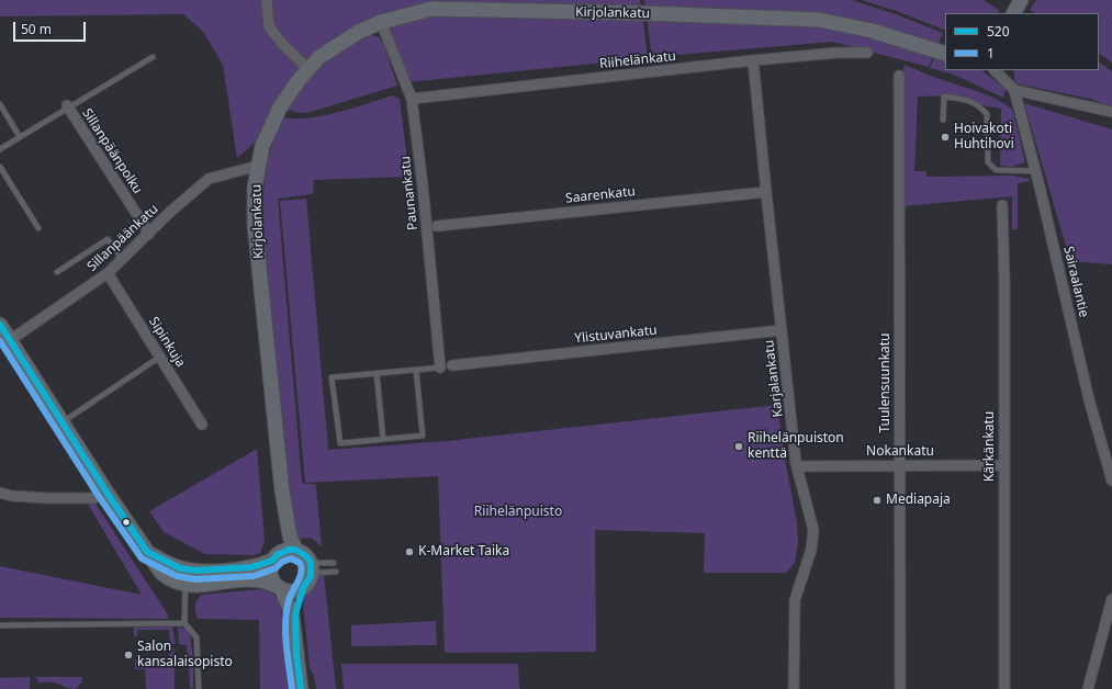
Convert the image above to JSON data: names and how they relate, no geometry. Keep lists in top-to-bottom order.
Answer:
{
  "streets": {
    "main road": ["Kirjolankatu"],
    "street": [
      "Riihelänkatu",
      "Sillanpäänpolku",
      "Paunankatu",
      "Saarenkatu",
      "Sillanpäänkatu",
      "Sairaalantie",
      "Ylistuvankatu",
      "Sipinkuja",
      "Karjalankatu",
      "Tuulensuunkatu",
      "Kärkänkatu",
      "Nokankatu"
    ]
  },
  "crossings": [
    ["Kirjolankatu", "Paunankatu"],
    ["Kirjolankatu", "Sillanpäänkatu"],
    ["Riihelänkatu", "Paunankatu"],
    ["Riihelänkatu", "Karjalankatu"],
    ["Sillanpäänpolku", "Sillanpäänkatu"],
    ["Saarenkatu", "Karjalankatu"],
    ["Sillanpäänkatu", "Sipinkuja"],
    ["Ylistuvankatu", "Karjalankatu"],
    ["Karjalankatu", "Nokankatu"],
    ["Tuulensuunkatu", "Nokankatu"],
    ["Kärkänkatu", "Nokankatu"]
  ],
  "parks": ["Riihelänpuisto"],
  "places": [
    "Hoivakoti Huhtihovi",
    "Riihelänpuiston kenttä",
    "Mediapaja",
    "K-Market Taika",
    "Salon kansalaisopisto"
  ],
  "lines": ["transit line 520", "transit line 1"],
  "legend": ["520", "1"],
  "scale_bar": "50 m"
}
